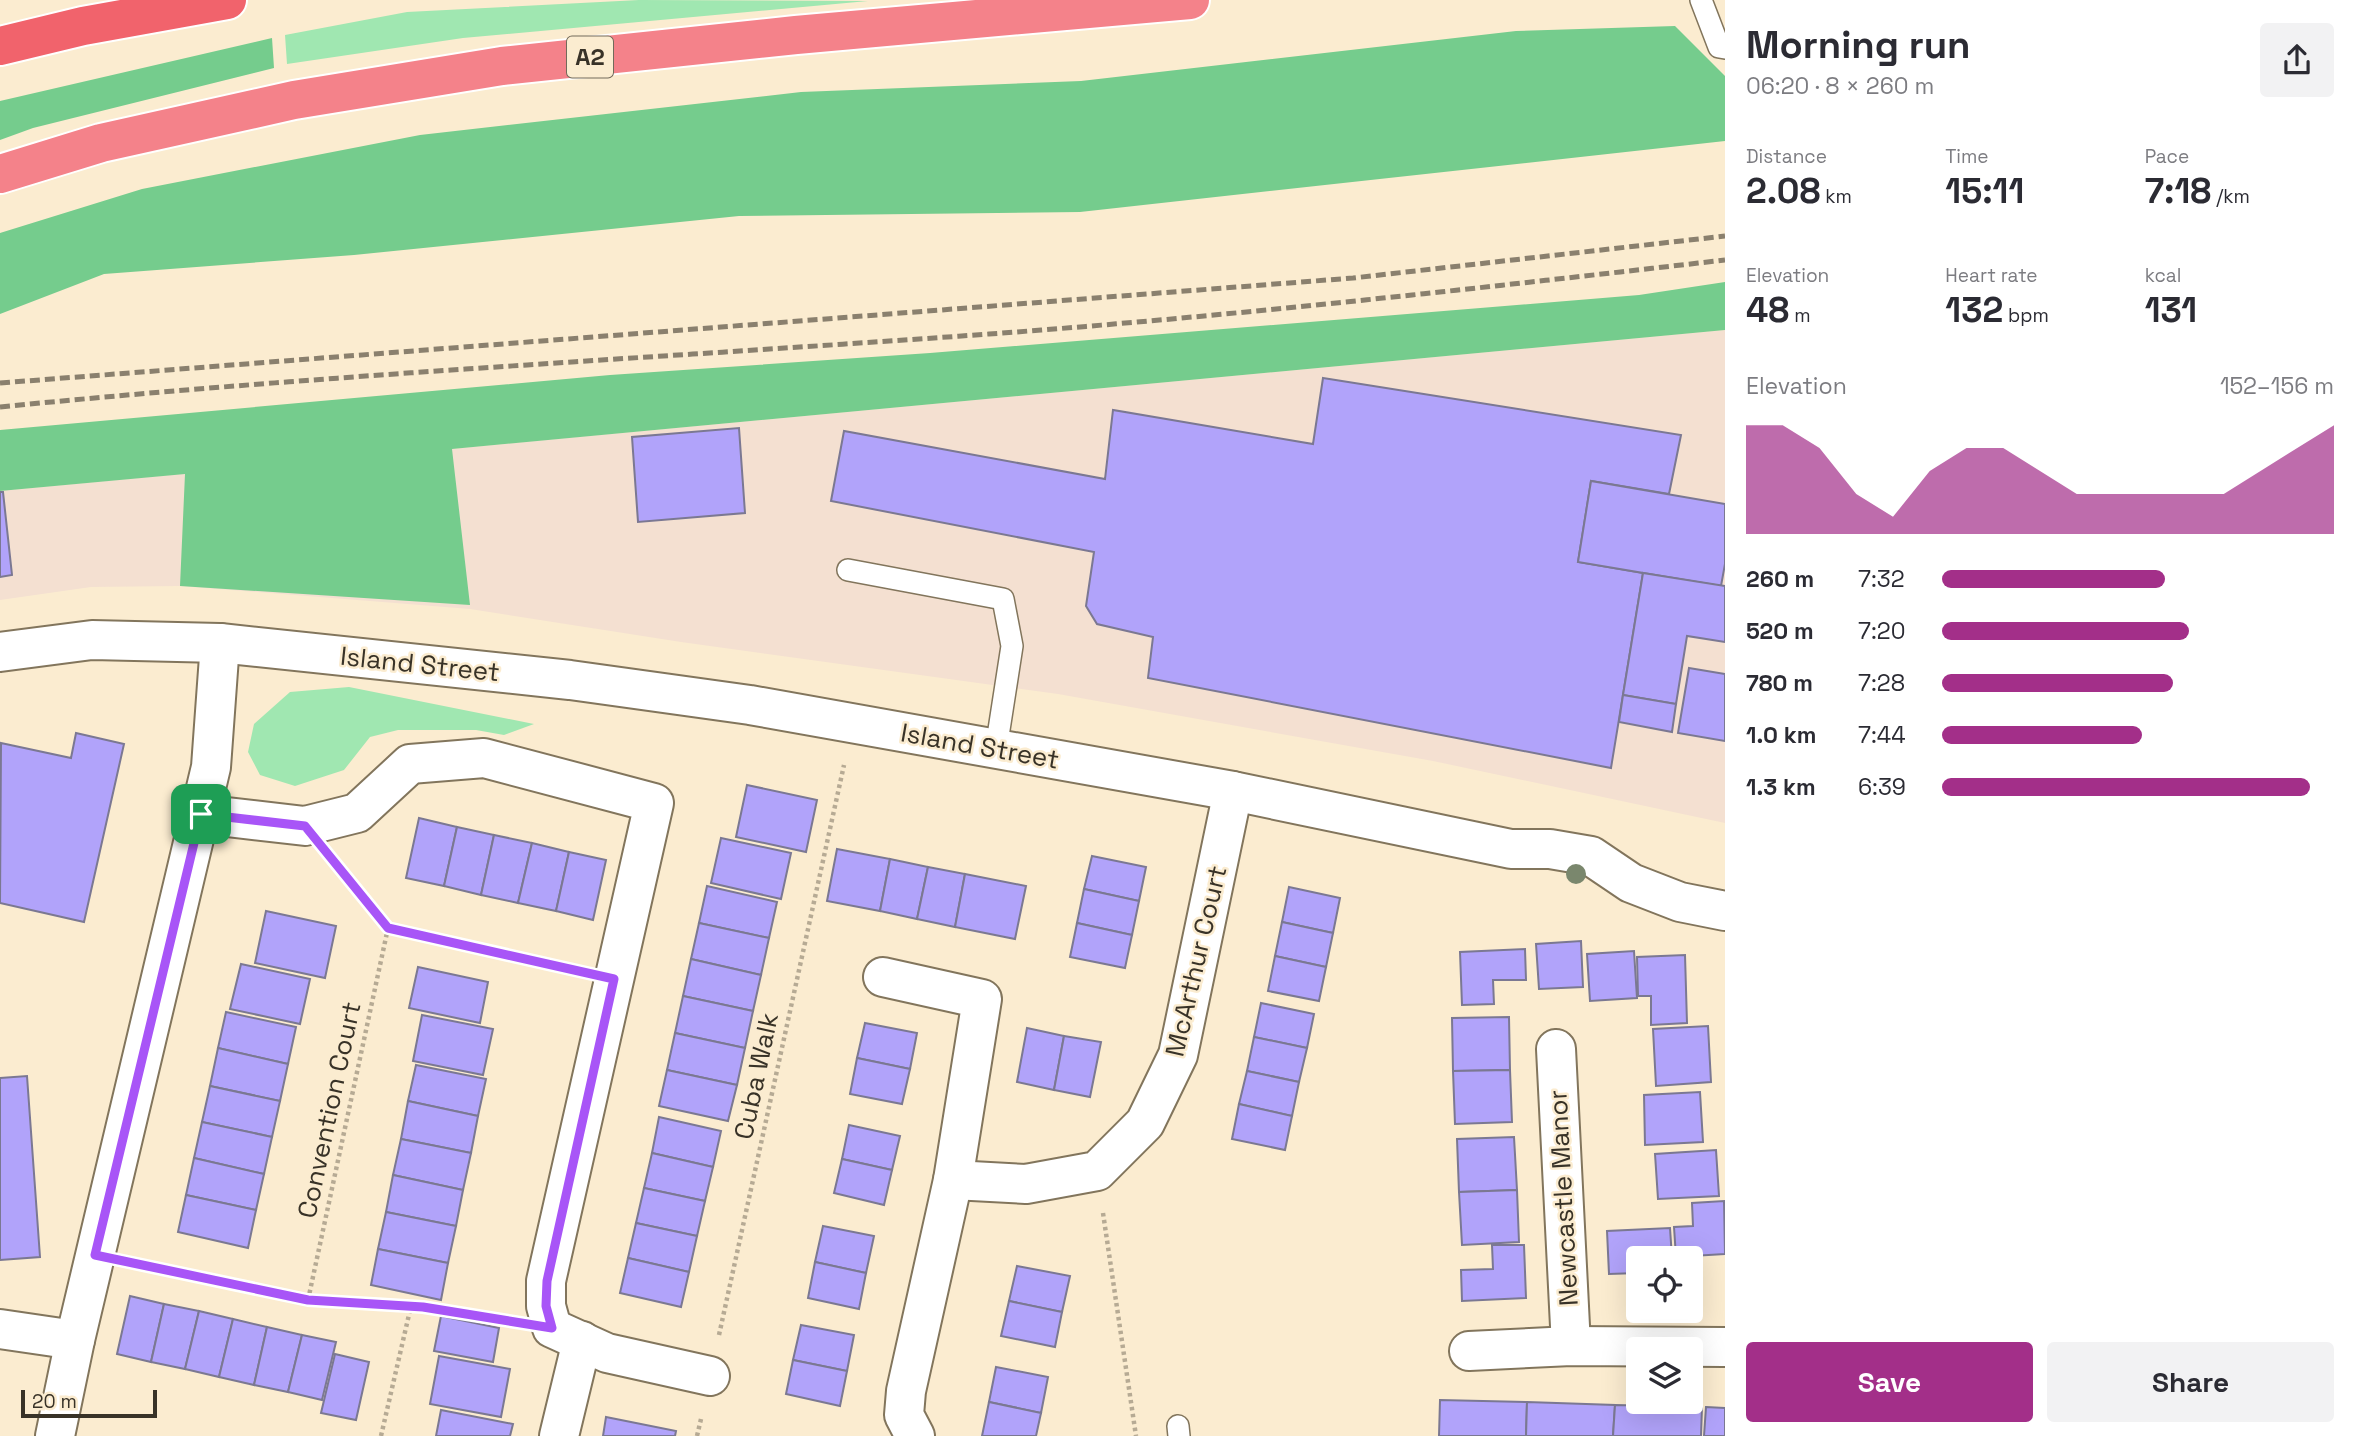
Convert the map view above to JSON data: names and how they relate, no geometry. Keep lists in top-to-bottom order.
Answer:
{
  "streets": {
    "highway": ["A2"],
    "street": ["Island Street", "McArthur Court", "Newcastle Manor"],
    "path": ["Cuba Walk", "Convention Court"]
  },
  "crossings": [
    ["Island Street", "McArthur Court"],
    ["Island Street", "Cuba Walk"]
  ],
  "scale_bar": "20 m",
  "page": {
    "heading": ["Morning run", "06:20 · 8 × 260 m"],
    "stats": [
      ["Distance", "2.08 km"],
      ["Time", "15:11"],
      ["Pace", "7:18 /km"],
      ["Elevation", "48 m"],
      ["Heart rate", "132 bpm"],
      ["kcal", "131"]
    ],
    "chart": ["Elevation", "152–156 m"],
    "list": [
      {
        "name": "260 m",
        "note": "7:32"
      },
      {
        "name": "520 m",
        "note": "7:20"
      },
      {
        "name": "780 m",
        "note": "7:28"
      },
      {
        "name": "1.0 km",
        "note": "7:44"
      },
      {
        "name": "1.3 km",
        "note": "6:39"
      }
    ],
    "buttons": ["Save", "Share"],
    "scale": "20 m"
  }
}
